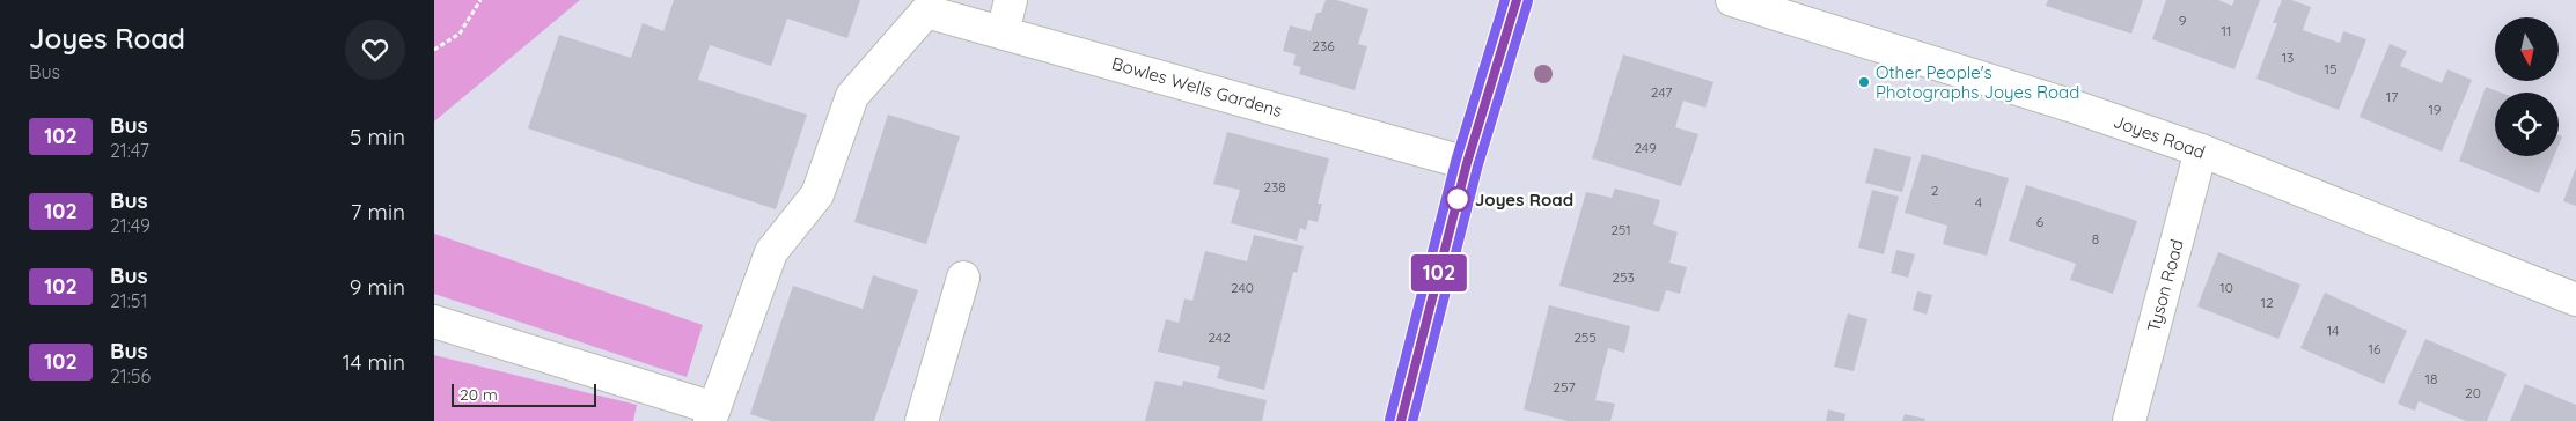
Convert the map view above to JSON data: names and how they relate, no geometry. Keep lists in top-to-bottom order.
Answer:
{
  "streets": {
    "street": ["Bowles Wells Gardens", "Joyes Road", "Tyson Road"]
  },
  "crossings": [
    ["Joyes Road", "Tyson Road"]
  ],
  "places": ["Other People's Photographs Joyes Road", "Joyes Road"],
  "lines": ["bus line 102"],
  "house_numbers": [
    "9",
    "11",
    "236",
    "13",
    "15",
    "247",
    "17",
    "19",
    "249",
    "238",
    "2",
    "4",
    "6",
    "251",
    "8",
    "253",
    "240",
    "10",
    "12",
    "14",
    "242",
    "255",
    "16",
    "18",
    "257",
    "20"
  ],
  "scale_bar": "20 m",
  "north": "bottom",
  "page": {
    "heading": ["Joyes Road", "Bus"],
    "on_map": "102",
    "list": [
      {
        "mark": "102",
        "name": "Bus",
        "note": "21:47",
        "value": "5 min"
      },
      {
        "mark": "102",
        "name": "Bus",
        "note": "21:49",
        "value": "7 min"
      },
      {
        "mark": "102",
        "name": "Bus",
        "note": "21:51",
        "value": "9 min"
      },
      {
        "mark": "102",
        "name": "Bus",
        "note": "21:56",
        "value": "14 min"
      }
    ],
    "scale": "20 m"
  }
}
